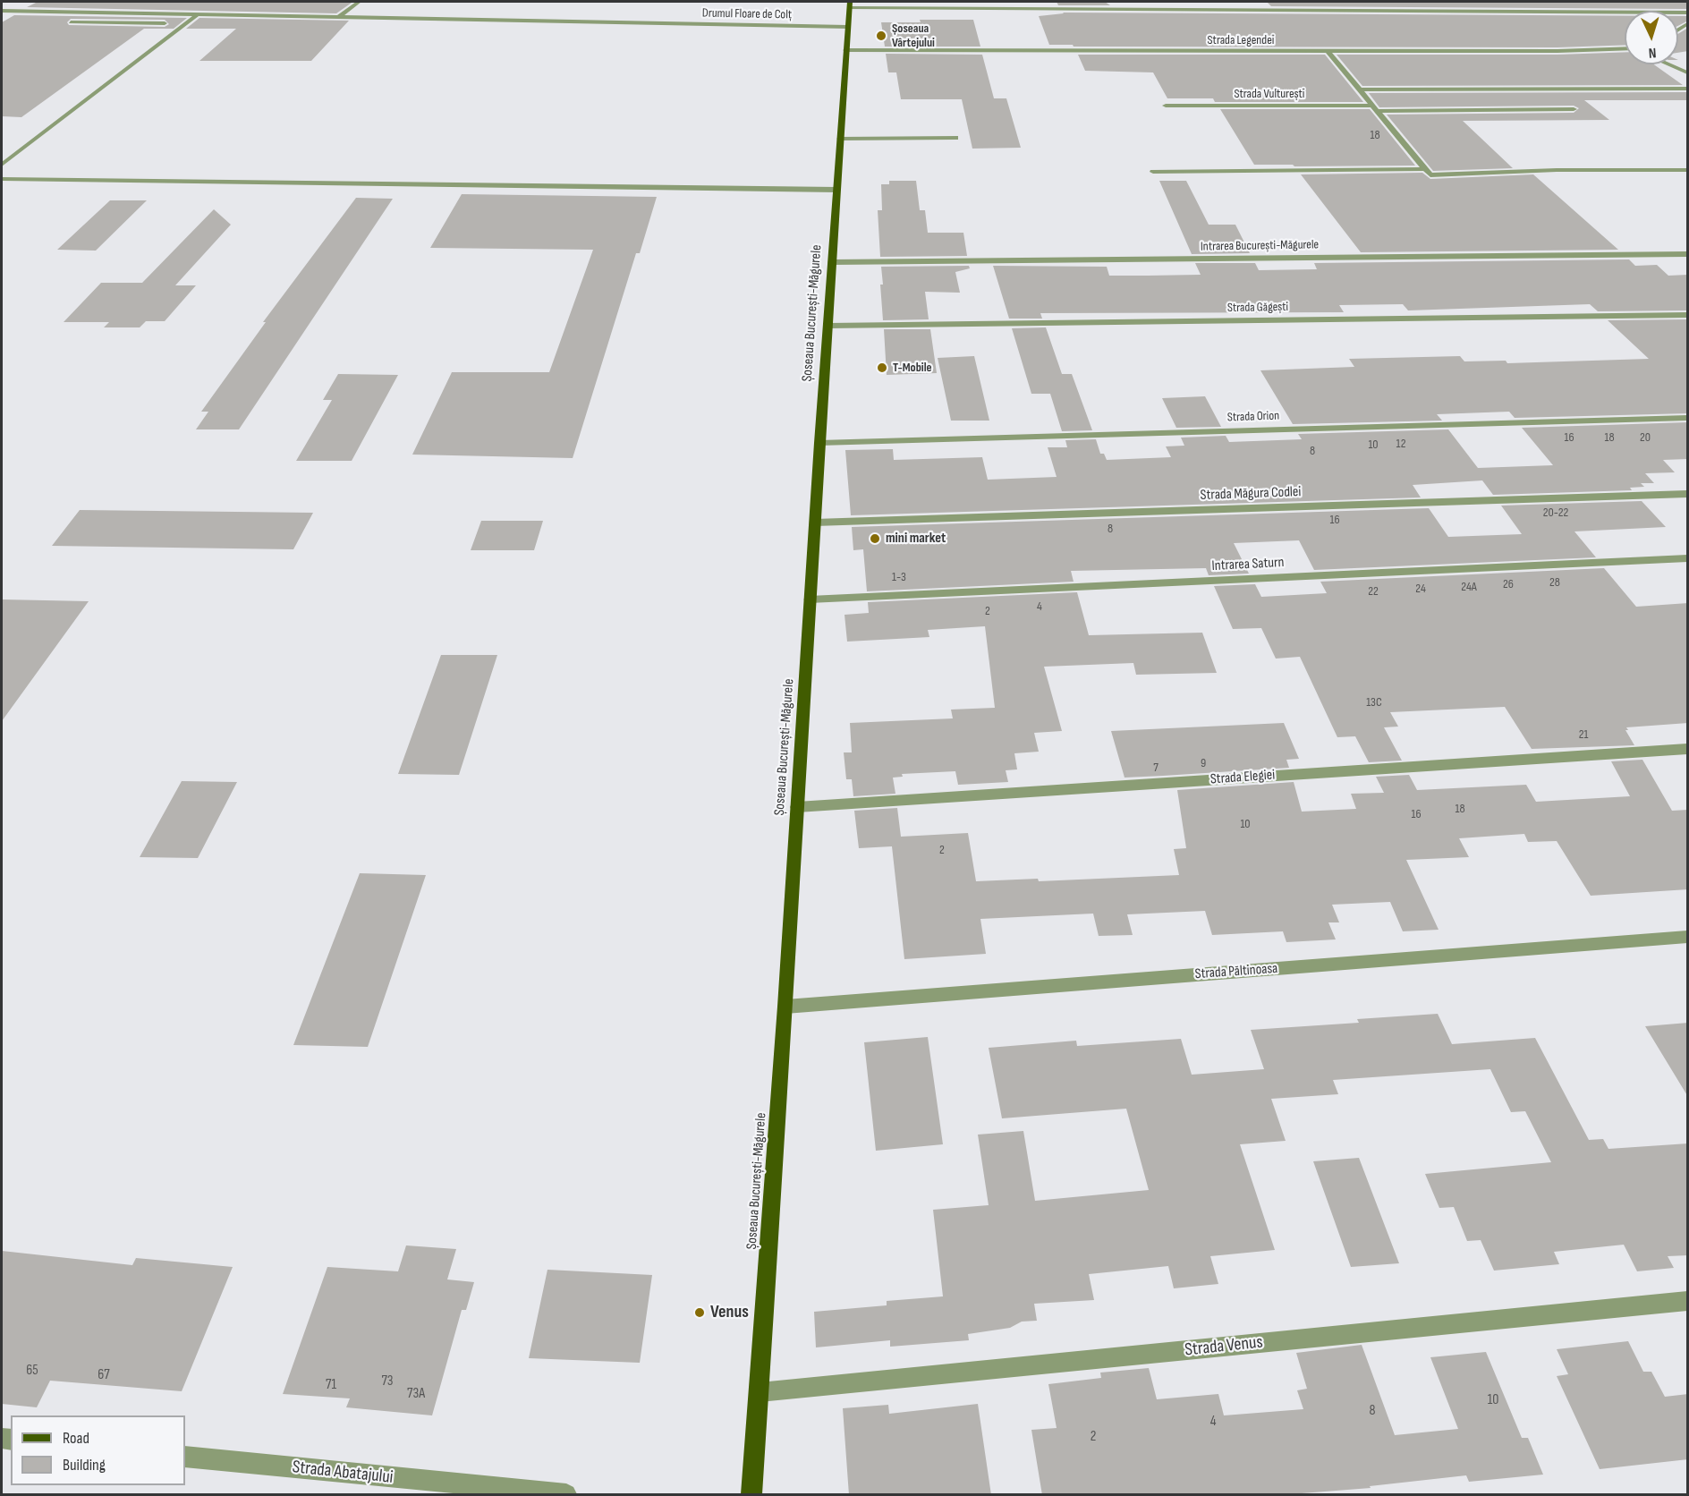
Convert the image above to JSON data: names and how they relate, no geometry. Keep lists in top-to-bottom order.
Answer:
{
  "streets": {
    "main road": ["Șoseaua București-Măgurele"],
    "street": [
      "Drumul Floare de Colț",
      "Strada Legendei",
      "Strada Vulturești",
      "Intrarea București-Măgurele",
      "Strada Găgești",
      "Strada Orion",
      "Strada Măgura Codlei",
      "Intrarea Saturn",
      "Strada Elegiei",
      "Strada Păltinoasa",
      "Strada Venus",
      "Strada Abatajului"
    ]
  },
  "crossings": [
    ["Drumul Floare de Colț", "Șoseaua București-Măgurele"],
    ["Strada Legendei", "Șoseaua București-Măgurele"],
    ["Intrarea București-Măgurele", "Șoseaua București-Măgurele"],
    ["Strada Găgești", "Șoseaua București-Măgurele"],
    ["Șoseaua București-Măgurele", "Strada Orion"],
    ["Șoseaua București-Măgurele", "Strada Măgura Codlei"],
    ["Șoseaua București-Măgurele", "Intrarea Saturn"],
    ["Șoseaua București-Măgurele", "Strada Elegiei"],
    ["Șoseaua București-Măgurele", "Strada Păltinoasa"],
    ["Șoseaua București-Măgurele", "Strada Venus"]
  ],
  "places": [
    "Șoseaua Vârtejului",
    "T-Mobile",
    "mini market",
    "Venus"
  ],
  "house_numbers": [
    "18",
    "16",
    "18",
    "20",
    "12",
    "10",
    "8",
    "20-22",
    "16",
    "8",
    "1-3",
    "28",
    "26",
    "24A",
    "24",
    "22",
    "4",
    "2",
    "13C",
    "21",
    "9",
    "7",
    "18",
    "16",
    "10",
    "2",
    "65",
    "67",
    "73",
    "71",
    "73A",
    "10",
    "8",
    "4",
    "2"
  ],
  "legend": ["Road", "Building"],
  "north": "bottom"
}
